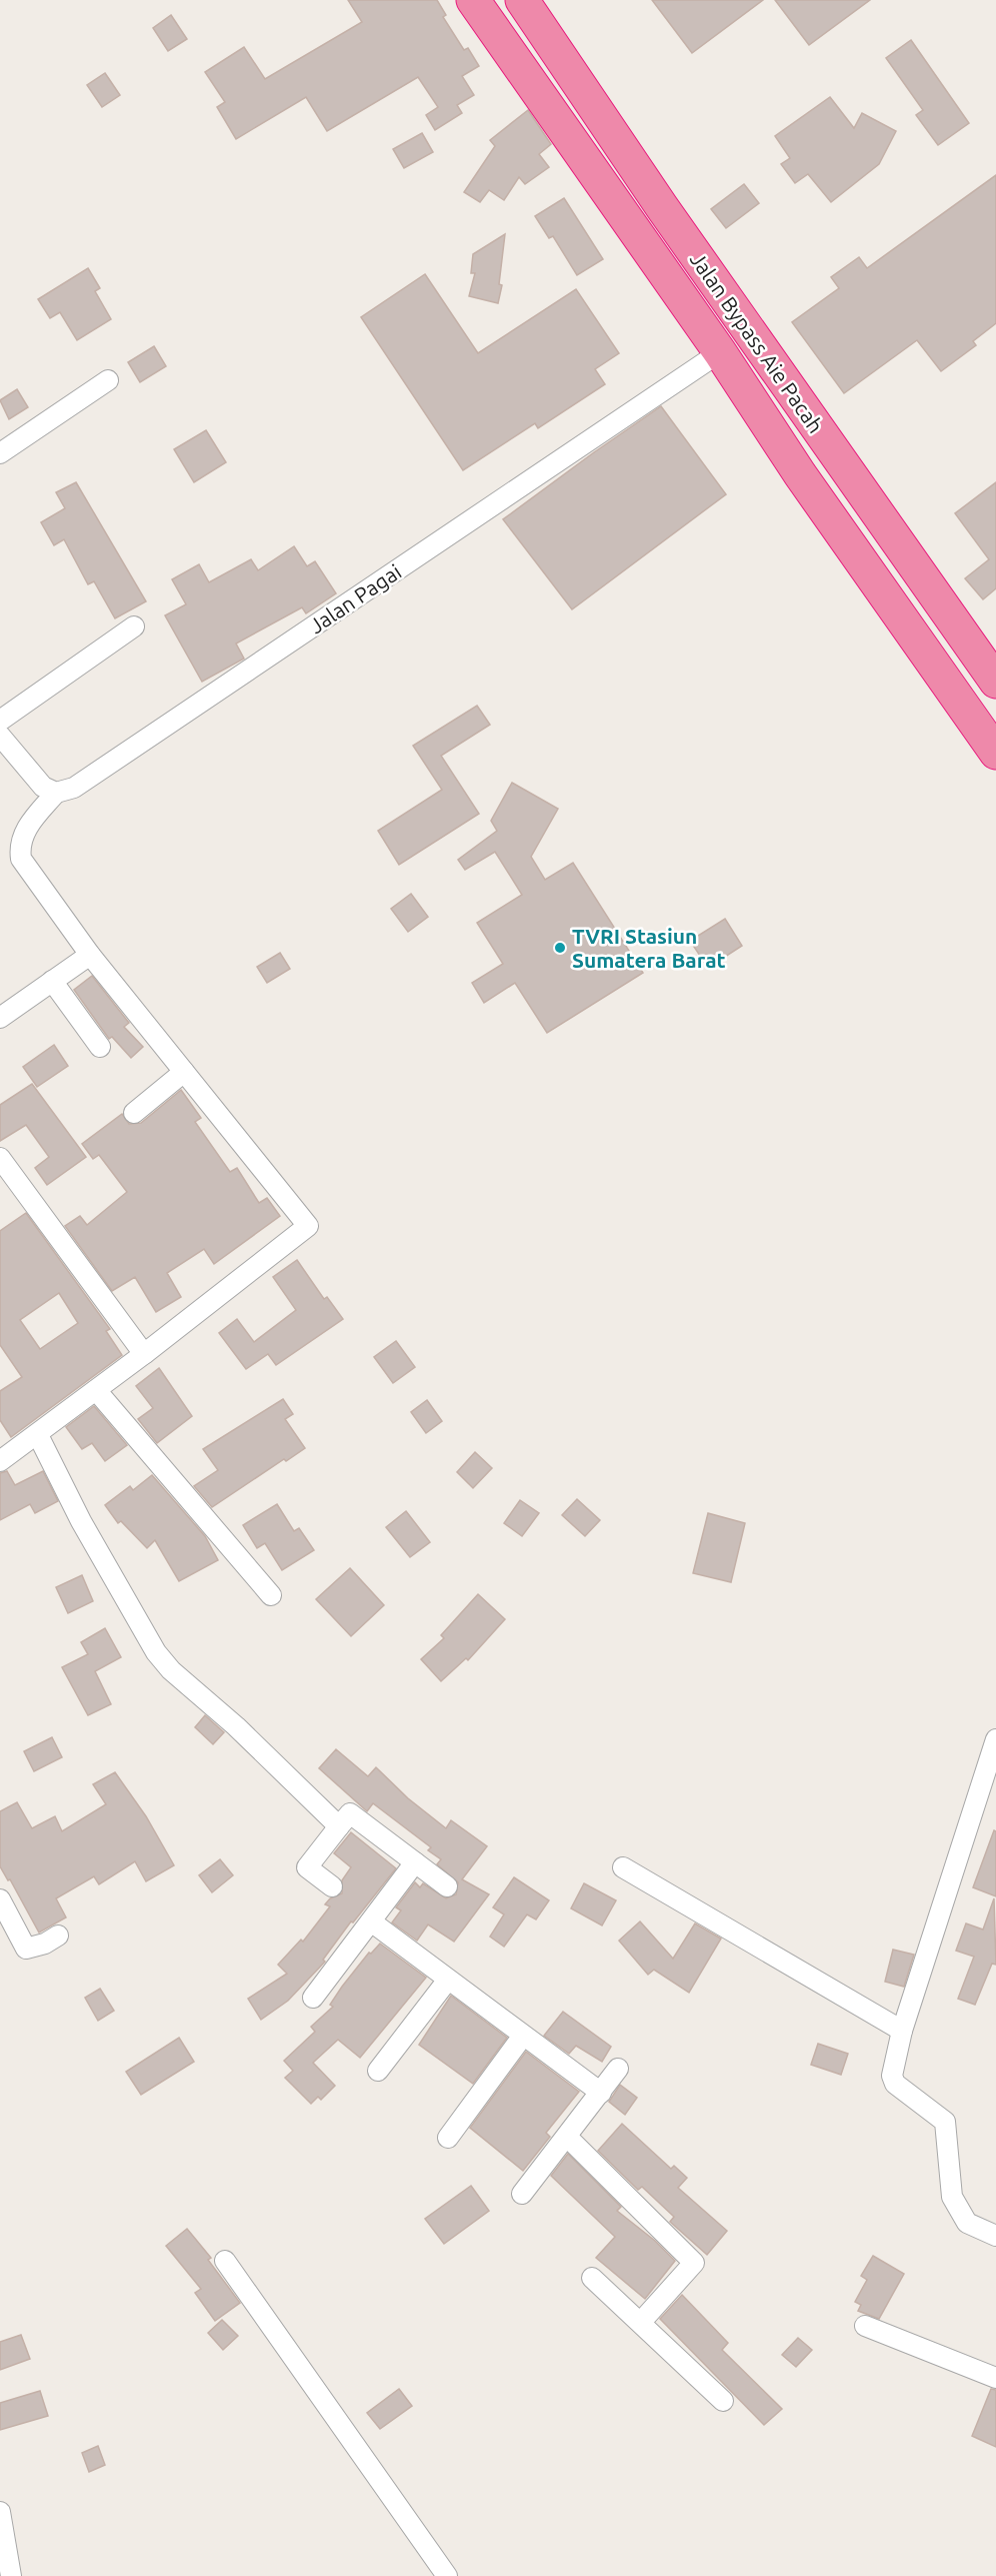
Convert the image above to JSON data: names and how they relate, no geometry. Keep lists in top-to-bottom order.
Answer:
{
  "streets": {
    "highway": ["Jalan Bypass Aie Pacah"],
    "street": ["Jalan Pagai"]
  },
  "places": ["TVRI Stasiun Sumatera Barat"]
}
